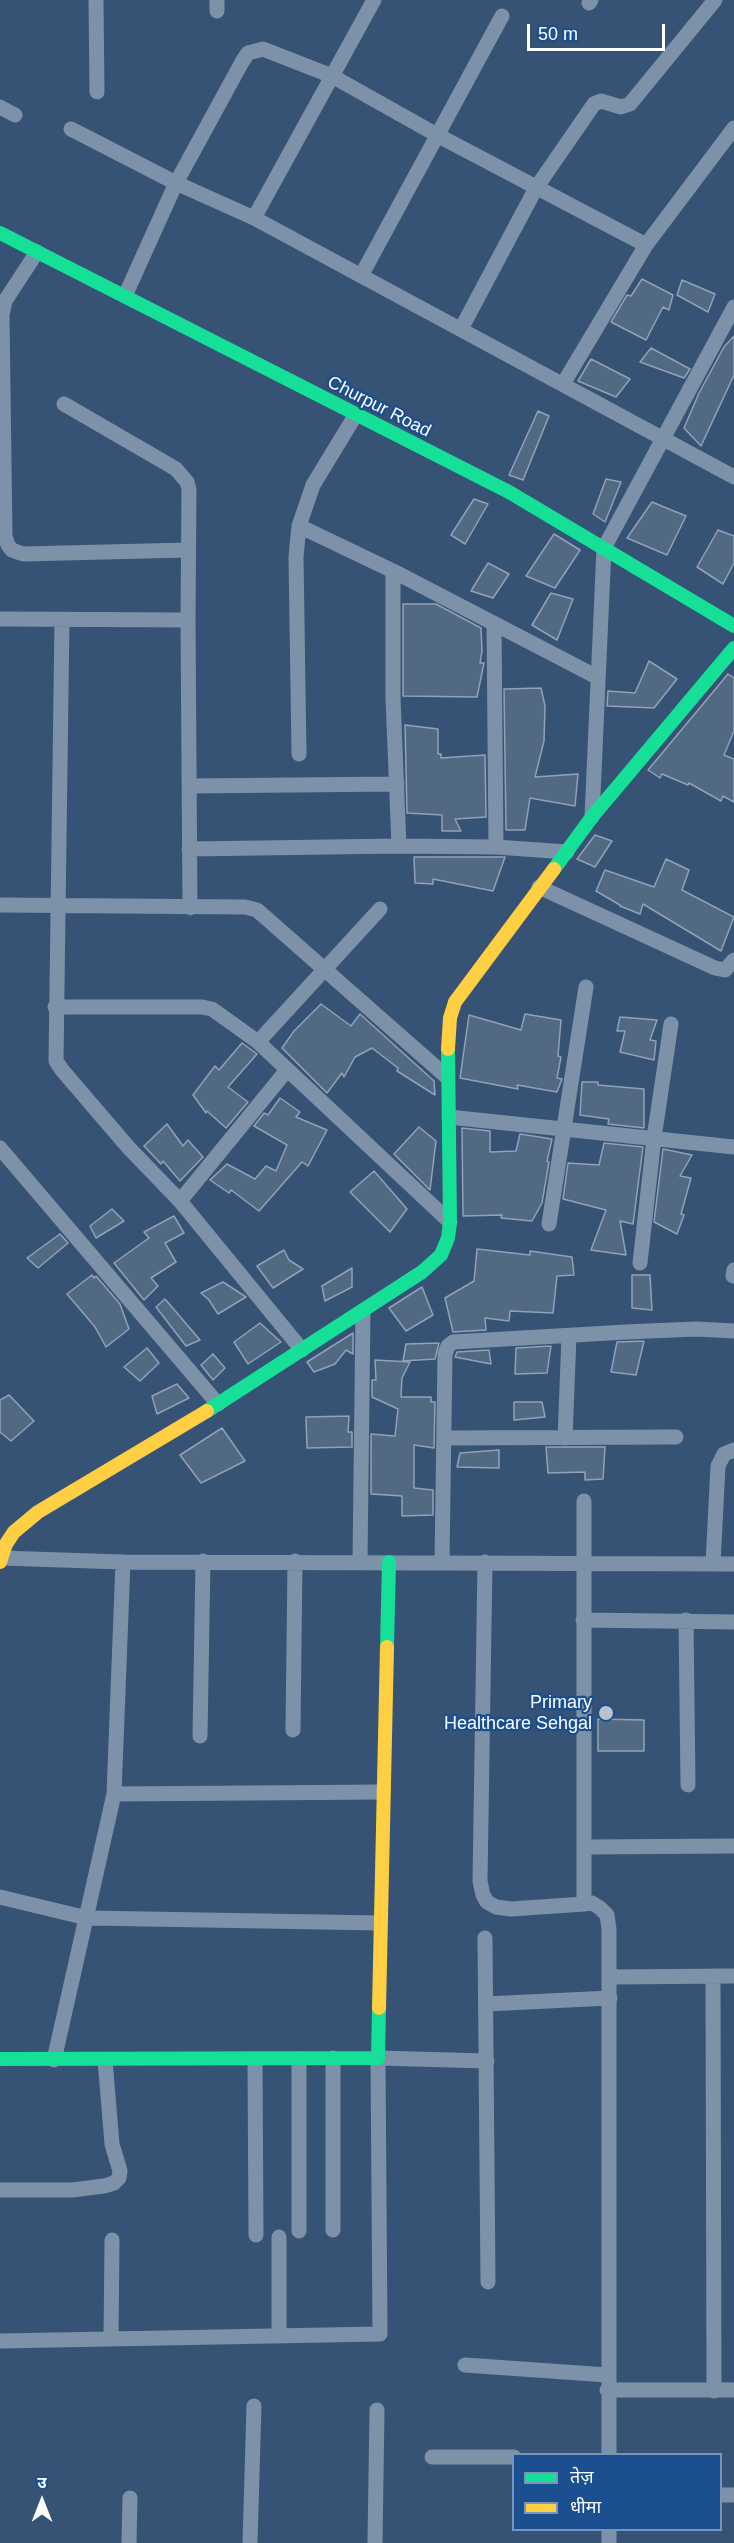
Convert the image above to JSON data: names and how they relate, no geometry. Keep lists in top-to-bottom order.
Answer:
{
  "streets": {
    "street": ["Churpur Road"]
  },
  "places": ["Primary Healthcare Sehgal"],
  "legend": ["तेज़", "धीमा"],
  "scale_bar": "50 m",
  "north": "top"
}
